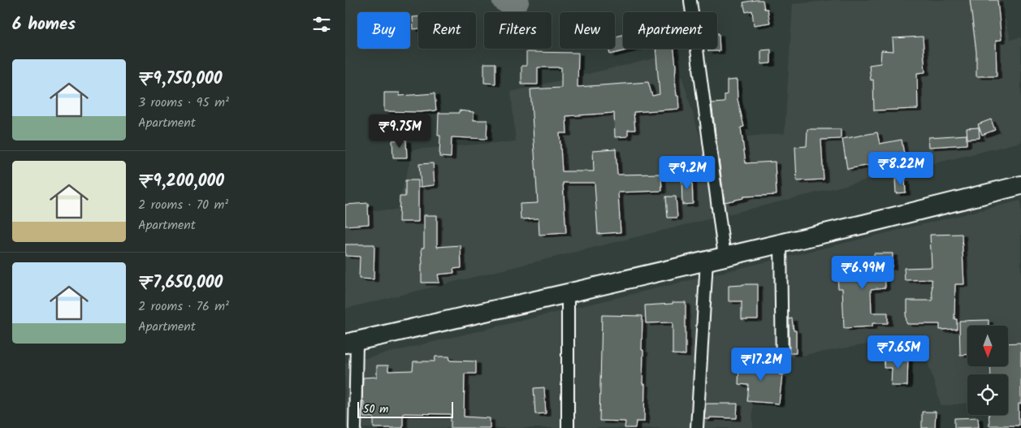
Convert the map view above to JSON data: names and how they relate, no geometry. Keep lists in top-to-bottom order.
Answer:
{
  "scale_bar": "50 m",
  "north": "bottom",
  "page": {
    "heading": "6 homes",
    "chip": [
      "Buy",
      "Rent",
      "Filters",
      "New",
      "Apartment"
    ],
    "list": [
      {
        "name": "₹9,750,000",
        "note": "3 rooms · 95 m² · Apartment"
      },
      {
        "name": "₹9,200,000",
        "note": "2 rooms · 70 m² · Apartment"
      },
      {
        "name": "₹7,650,000",
        "note": "2 rooms · 76 m² · Apartment"
      }
    ],
    "price": [
      "₹9.75M",
      "₹8.22M",
      "₹9.2M",
      "₹6.99M",
      "₹7.65M",
      "₹17.2M"
    ],
    "scale": "50 m"
  }
}
